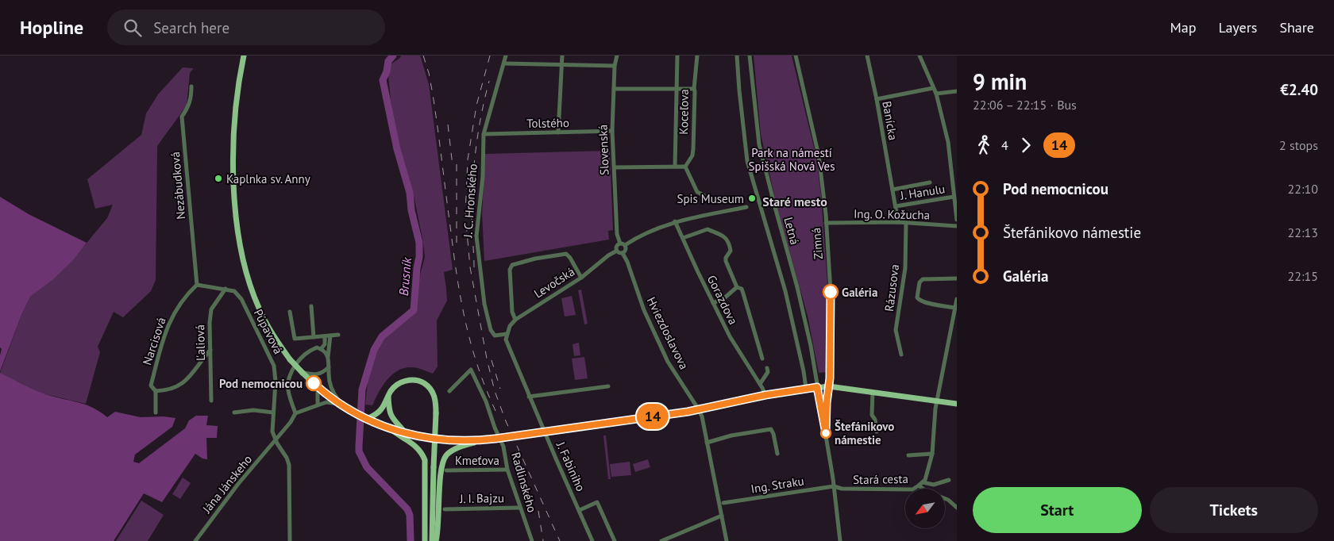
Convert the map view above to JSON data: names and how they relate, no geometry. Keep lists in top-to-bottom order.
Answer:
{
  "streets": {
    "street": [
      "Koceľova",
      "Banícka",
      "Tolstého",
      "Slovenská",
      "Nezábudková",
      "J. Hanulu",
      "J. C. Hronského",
      "Ing. O. Kožucha",
      "Letná",
      "Zimná",
      "Levočská",
      "Rázusova",
      "Gorazdova",
      "Púpavová",
      "Hviezdoslavova",
      "Narcisová",
      "Ľaliová",
      "Kmeťova",
      "J. Fabiniho",
      "Stará cesta",
      "Radlinského",
      "Jána Jánskeho",
      "Ing. Straku",
      "J. I. Bajzu"
    ]
  },
  "crossings": [
    ["Banícka", "J. Hanulu"],
    ["Banícka", "Ing. O. Kožucha"],
    ["Tolstého", "Slovenská"],
    ["Tolstého", "J. C. Hronského"],
    ["Slovenská", "Levočská"],
    ["Slovenská", "Hviezdoslavova"],
    ["Nezábudková", "Narcisová"],
    ["J. C. Hronského", "Levočská"],
    ["J. C. Hronského", "J. Fabiniho"],
    ["Ing. O. Kožucha", "Zimná"],
    ["Ing. O. Kožucha", "Rázusova"],
    ["Levočská", "Hviezdoslavova"],
    ["Levočská", "J. Fabiniho"],
    ["Púpavová", "Ľaliová"],
    ["Púpavová", "Jána Jánskeho"],
    ["Kmeťova", "Radlinského"],
    ["Stará cesta", "Ing. Straku"],
    ["Radlinského", "J. I. Bajzu"]
  ],
  "districts": ["Staré mesto"],
  "water": ["Brusník"],
  "parks": ["Park na námestí Spišská Nová Ves"],
  "places": [
    "Kaplnka sv. Anny",
    "Spis Museum",
    "Galéria",
    "Pod nemocnicou",
    "Štefánikovo námestie"
  ],
  "lines": ["bus line 14"],
  "north": "bottom left",
  "page": {
    "header": "Hopline",
    "search": "Search here",
    "nav": ["Map", "Layers", "Share"],
    "on_map": "14",
    "heading": ["9 min", "22:06 – 22:15 · Bus", "€2.40"],
    "legs": ["4", "14", "2 stops"],
    "list": [
      {
        "name": "Pod nemocnicou",
        "value": "22:10"
      },
      {
        "name": "Štefánikovo námestie",
        "value": "22:13"
      },
      {
        "name": "Galéria",
        "value": "22:15"
      }
    ],
    "buttons": ["Start", "Tickets"]
  }
}
